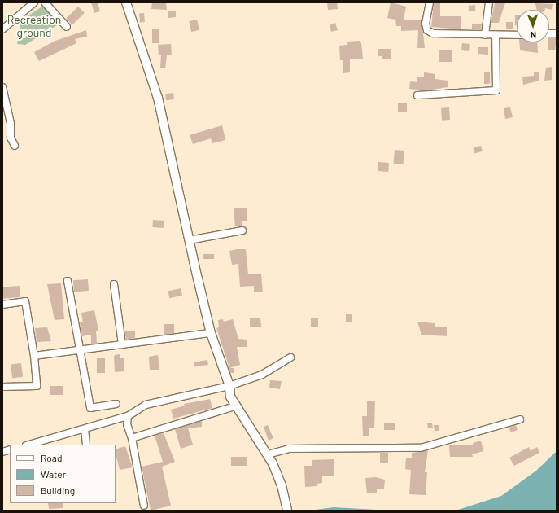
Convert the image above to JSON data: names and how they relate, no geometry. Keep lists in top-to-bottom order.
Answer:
{
  "parks": ["Recreation ground"],
  "legend": ["Road", "Water", "Building"],
  "north": "bottom"
}
